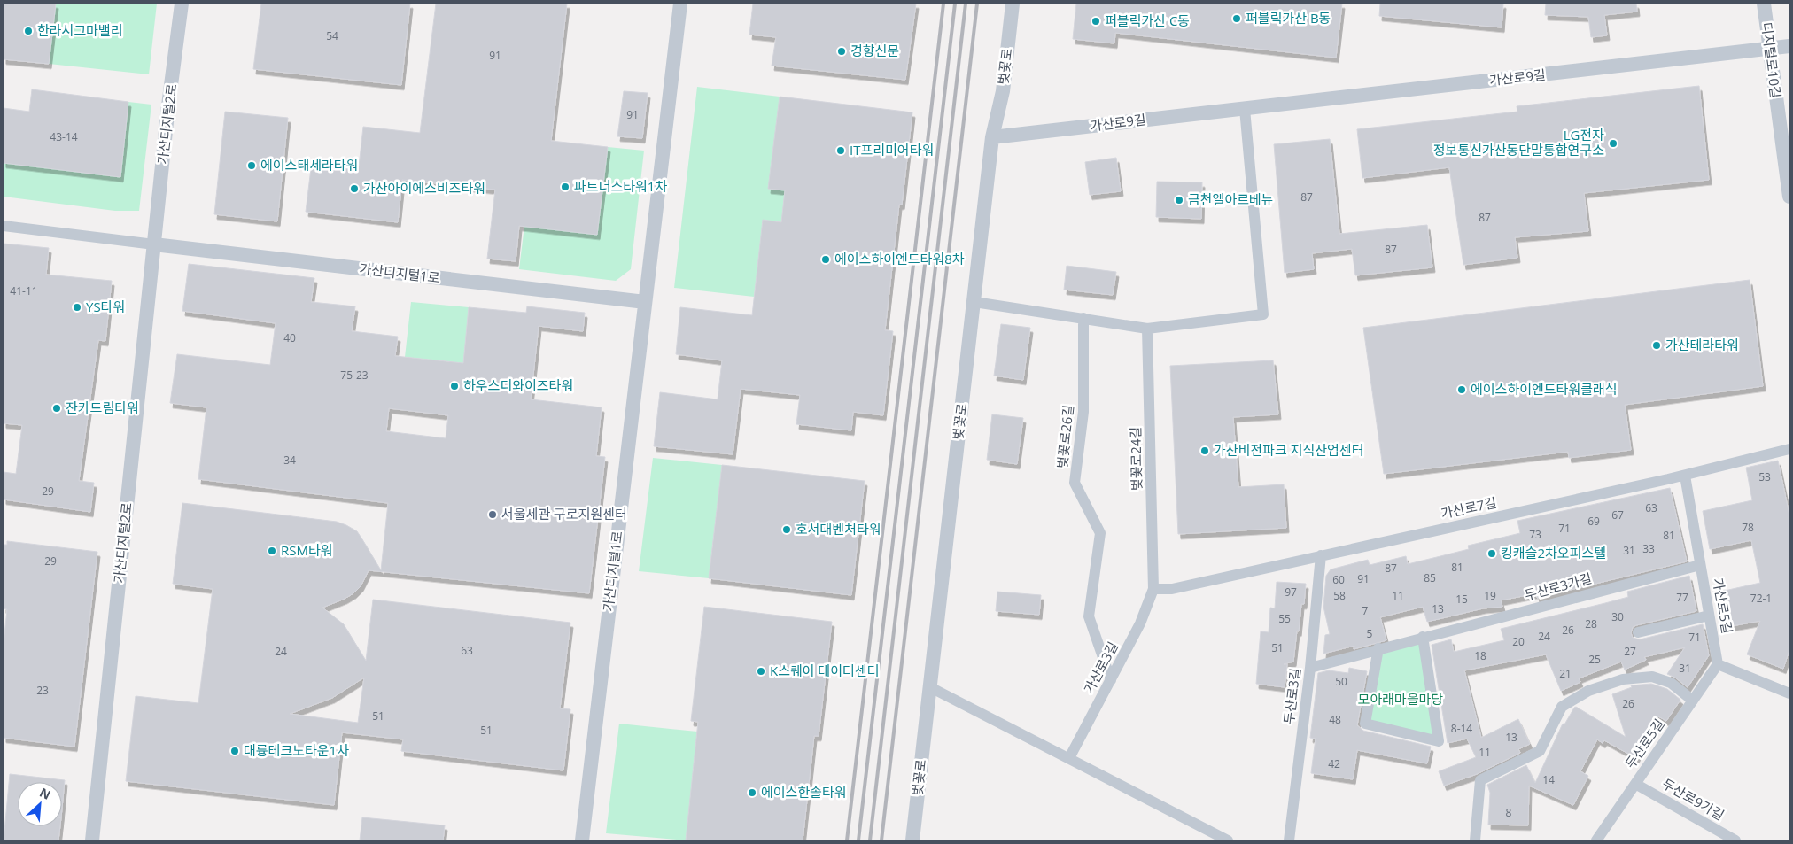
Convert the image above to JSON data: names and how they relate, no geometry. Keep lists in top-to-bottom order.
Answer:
{
  "streets": {
    "street": [
      "디지털로10길",
      "벚꽃로",
      "가산로9길",
      "가산디지털2로",
      "가산디지털1로",
      "벚꽃로26길",
      "벚꽃로24길",
      "가산로7길",
      "두산로3가길",
      "가산로5길",
      "가산로3길",
      "두산로3길",
      "두산로5길",
      "두산로9가길"
    ]
  },
  "crossings": [
    ["디지털로10길", "가산로9길"],
    ["벚꽃로", "가산로9길"],
    ["가산디지털2로", "가산디지털1로"],
    ["벚꽃로26길", "가산로3길"],
    ["벚꽃로24길", "가산로7길"],
    ["벚꽃로24길", "가산로3길"],
    ["가산로7길", "가산로5길"],
    ["가산로7길", "가산로3길"],
    ["가산로7길", "두산로3길"],
    ["두산로3가길", "가산로5길"],
    ["두산로3가길", "두산로3길"],
    ["가산로5길", "두산로5길"],
    ["두산로5길", "두산로9가길"]
  ],
  "parks": ["모아래마을마당"],
  "places": [
    "퍼블릭가산 B동",
    "퍼블릭가산 C동",
    "한라시그마밸리",
    "경향신문",
    "LG전자 정보통신가산동단말통합연구소",
    "IT프리미어타워",
    "에이스태세라타워",
    "파트너스타워1차",
    "가산아이에스비즈타워",
    "금천엘아르베뉴",
    "에이스하이엔드타워8차",
    "YS타워",
    "가산테라타워",
    "하우스디와이즈타워",
    "에이스하이엔드타워클래식",
    "잔카드림타워",
    "가산비전파크 지식산업센터",
    "서울세관 구로지원센터",
    "호서대벤처타워",
    "RSM타워",
    "킹캐슬2차오피스텔",
    "K스퀘어 데이터센터",
    "대륭테크노타운1차",
    "에이스한솔타워"
  ],
  "house_numbers": [
    "54",
    "91",
    "91",
    "43-14",
    "87",
    "87",
    "87",
    "41-11",
    "40",
    "75-23",
    "34",
    "53",
    "29",
    "63",
    "67",
    "69",
    "78",
    "71",
    "73",
    "81",
    "33",
    "31",
    "29",
    "81",
    "87",
    "85",
    "91",
    "60",
    "97",
    "58",
    "11",
    "19",
    "77",
    "72-1",
    "15",
    "13",
    "7",
    "30",
    "55",
    "28",
    "26",
    "5",
    "24",
    "71",
    "20",
    "51",
    "63",
    "24",
    "27",
    "18",
    "25",
    "31",
    "21",
    "50",
    "23",
    "26",
    "51",
    "48",
    "8-14",
    "51",
    "13",
    "11",
    "42",
    "14",
    "8"
  ],
  "north": "top right"
}
